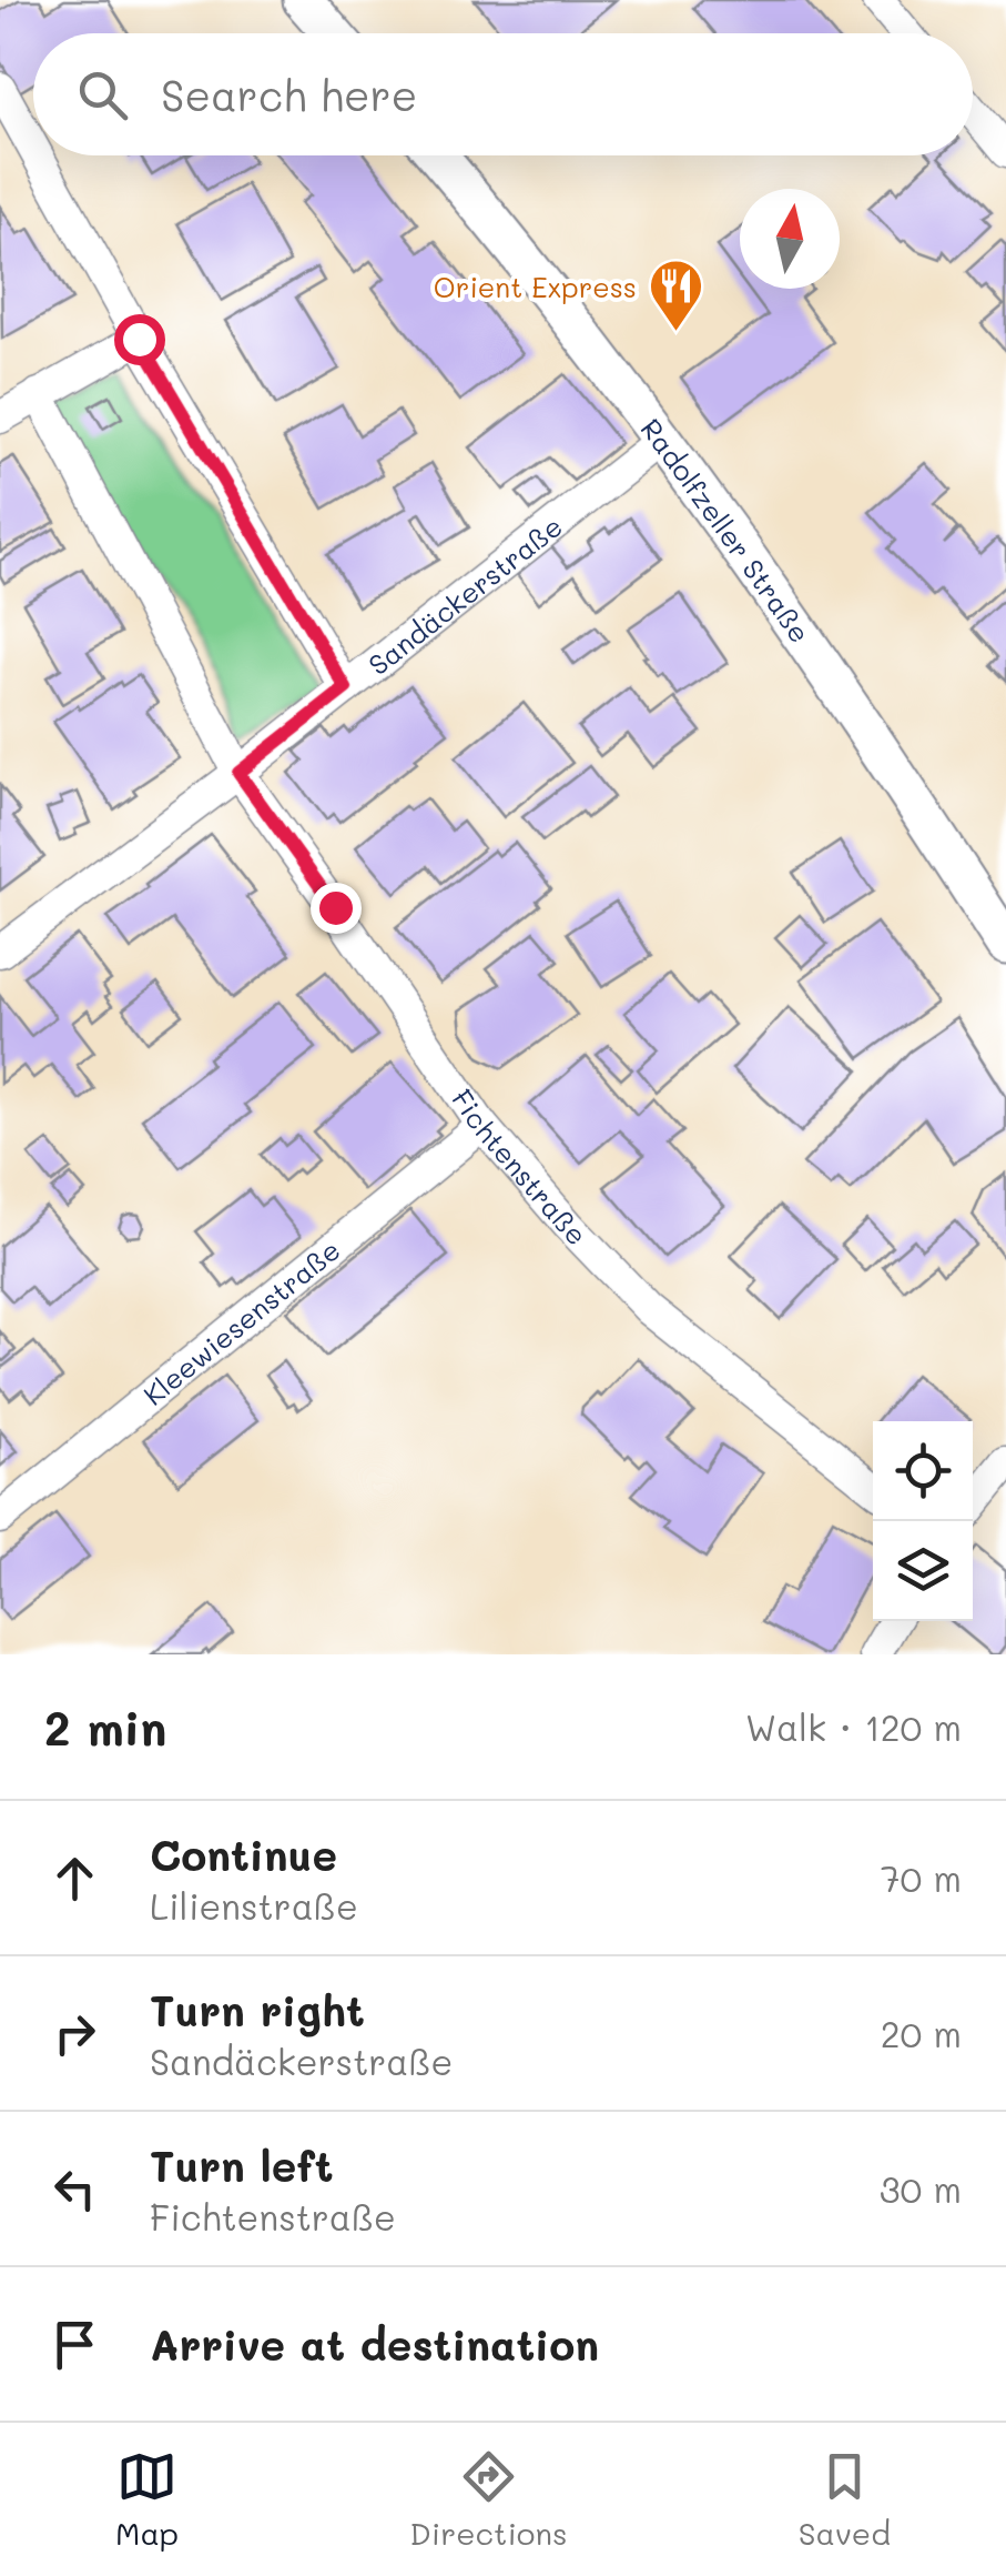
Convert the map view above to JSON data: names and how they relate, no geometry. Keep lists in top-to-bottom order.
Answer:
{
  "streets": {
    "street": [
      "Radolfzeller Straße",
      "Sandäckerstraße",
      "Fichtenstraße",
      "Kleewiesenstraße"
    ]
  },
  "crossings": [
    ["Radolfzeller Straße", "Sandäckerstraße"],
    ["Sandäckerstraße", "Fichtenstraße"],
    ["Fichtenstraße", "Kleewiesenstraße"]
  ],
  "places": {
    "restaurant": ["Orient Express"]
  },
  "north": "top",
  "page": {
    "search": "Search here",
    "heading": ["2 min", "Walk · 120 m"],
    "list": [
      ["Continue", "Lilienstraße", "70 m"],
      ["Turn right", "Sandäckerstraße", "20 m"],
      ["Turn left", "Fichtenstraße", "30 m"],
      "Arrive at destination"
    ],
    "nav": ["Map", "Directions", "Saved"]
  }
}
